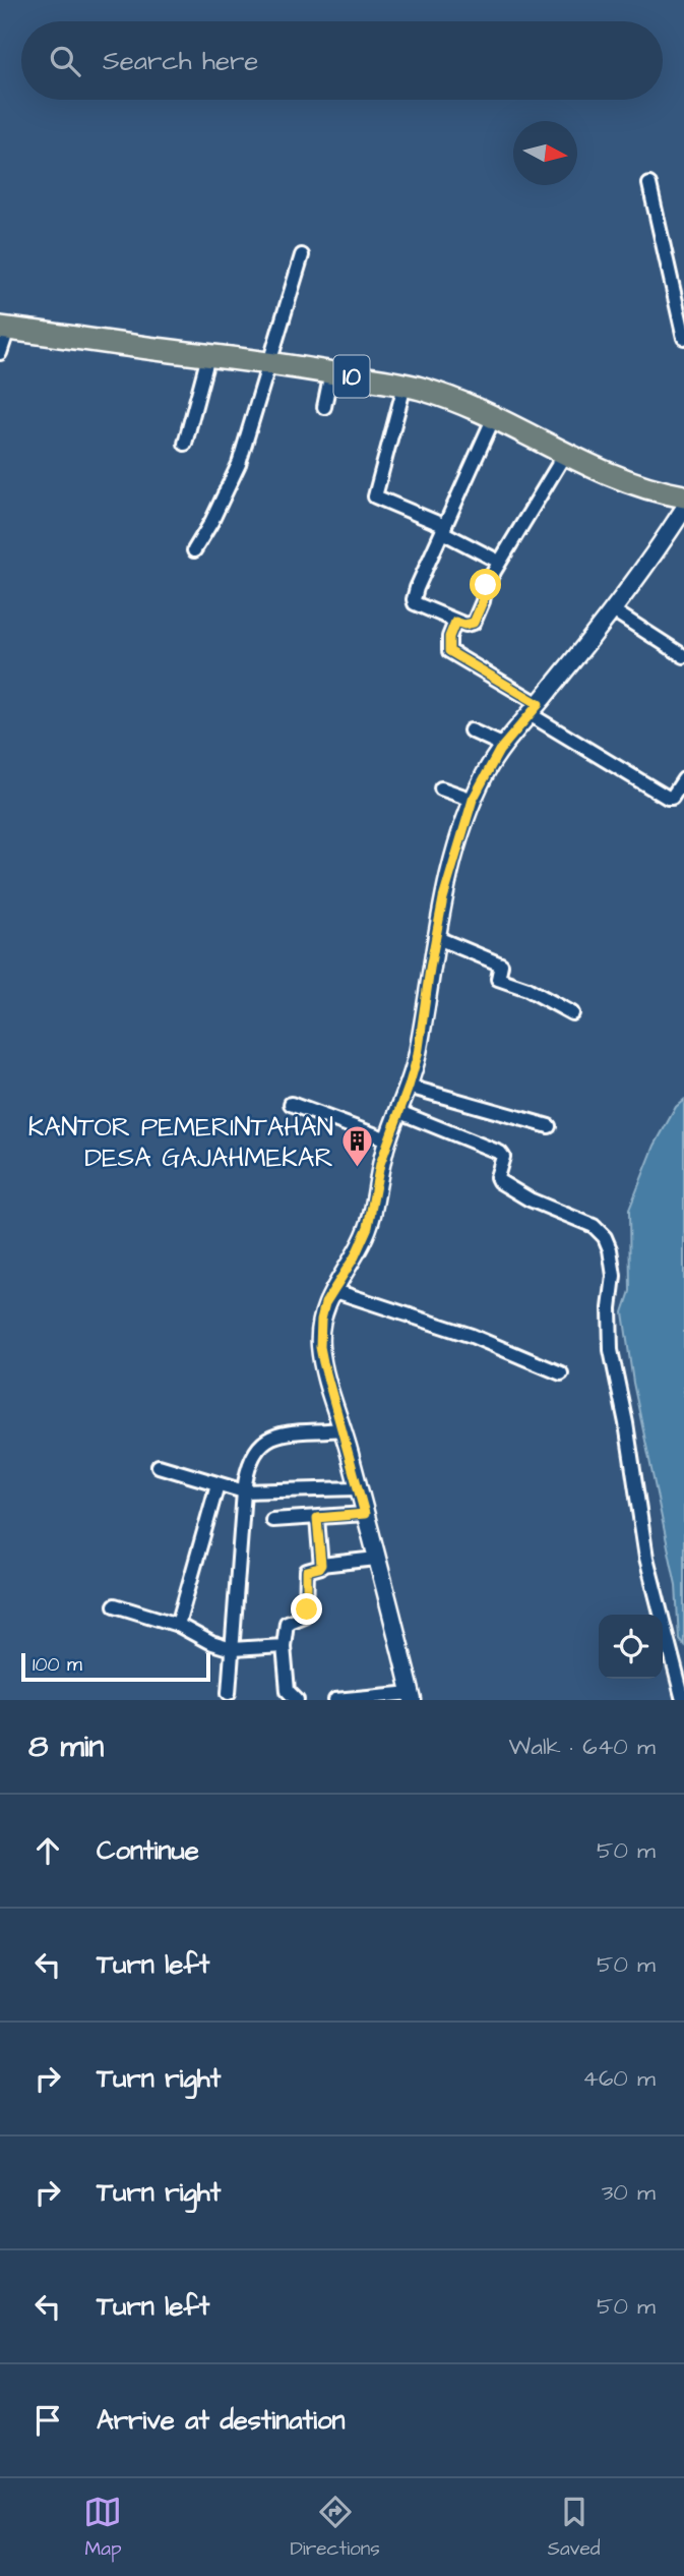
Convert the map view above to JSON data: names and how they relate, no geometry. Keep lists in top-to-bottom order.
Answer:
{
  "streets": {
    "highway": ["10"]
  },
  "places": {
    "building": ["KANTOR PEMERINTAHAN DESA GAJAHMEKAR"]
  },
  "scale_bar": "100 m",
  "north": "right",
  "page": {
    "search": "Search here",
    "scale": "100 m",
    "heading": ["8 min", "Walk · 640 m"],
    "list": [
      ["Continue", "50 m"],
      ["Turn left", "50 m"],
      ["Turn right", "460 m"],
      ["Turn right", "30 m"],
      ["Turn left", "50 m"],
      "Arrive at destination"
    ],
    "nav": ["Map", "Directions", "Saved"]
  }
}
